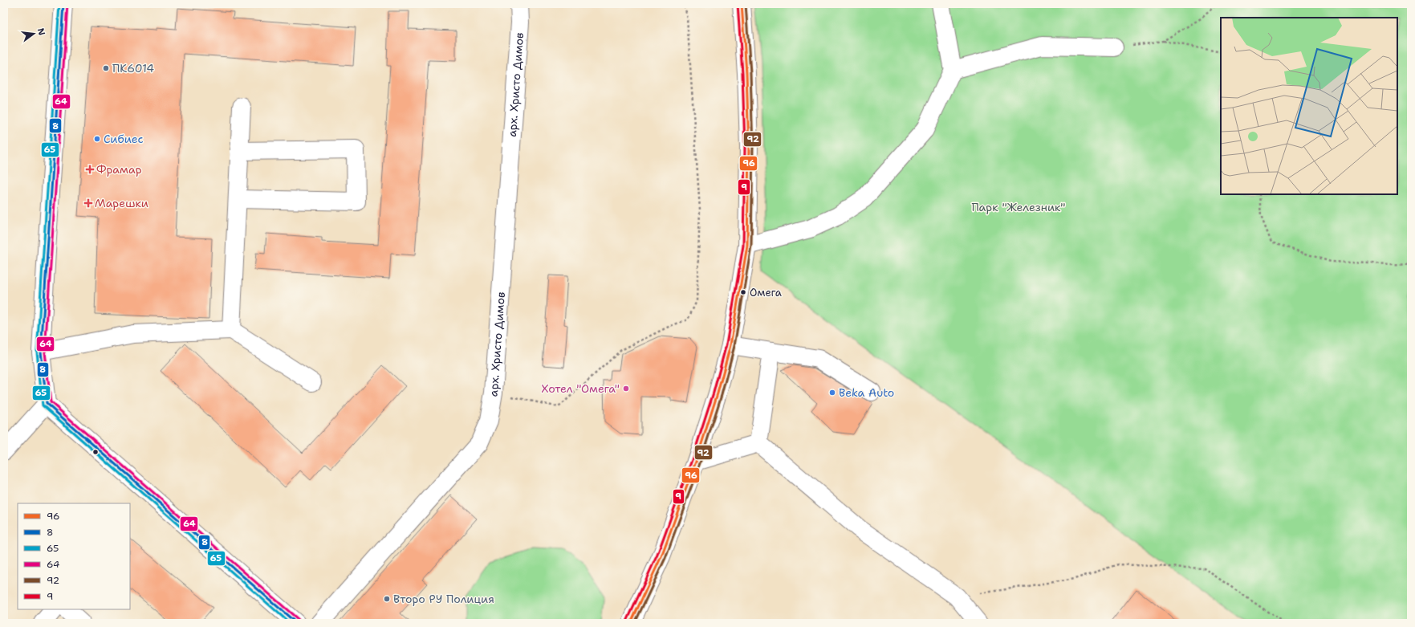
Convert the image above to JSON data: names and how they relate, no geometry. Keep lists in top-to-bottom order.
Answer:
{
  "streets": {
    "street": ["арх. Христо Димов"]
  },
  "parks": ["Парк \"Железник\""],
  "places": {
    "other": [
      "ПК6014",
      "Сибиес",
      "Омега",
      "Хотел \"Омега\"",
      "Beka Auto",
      "Второ РУ Полиция"
    ],
    "health": ["Фрамар", "Марешки"]
  },
  "lines": [
    "transit line 96",
    "transit line 8",
    "transit line 65",
    "transit line 64",
    "transit line 92",
    "transit line 9"
  ],
  "legend": [
    "96",
    "8",
    "65",
    "64",
    "92",
    "9"
  ],
  "north": "right"
}
